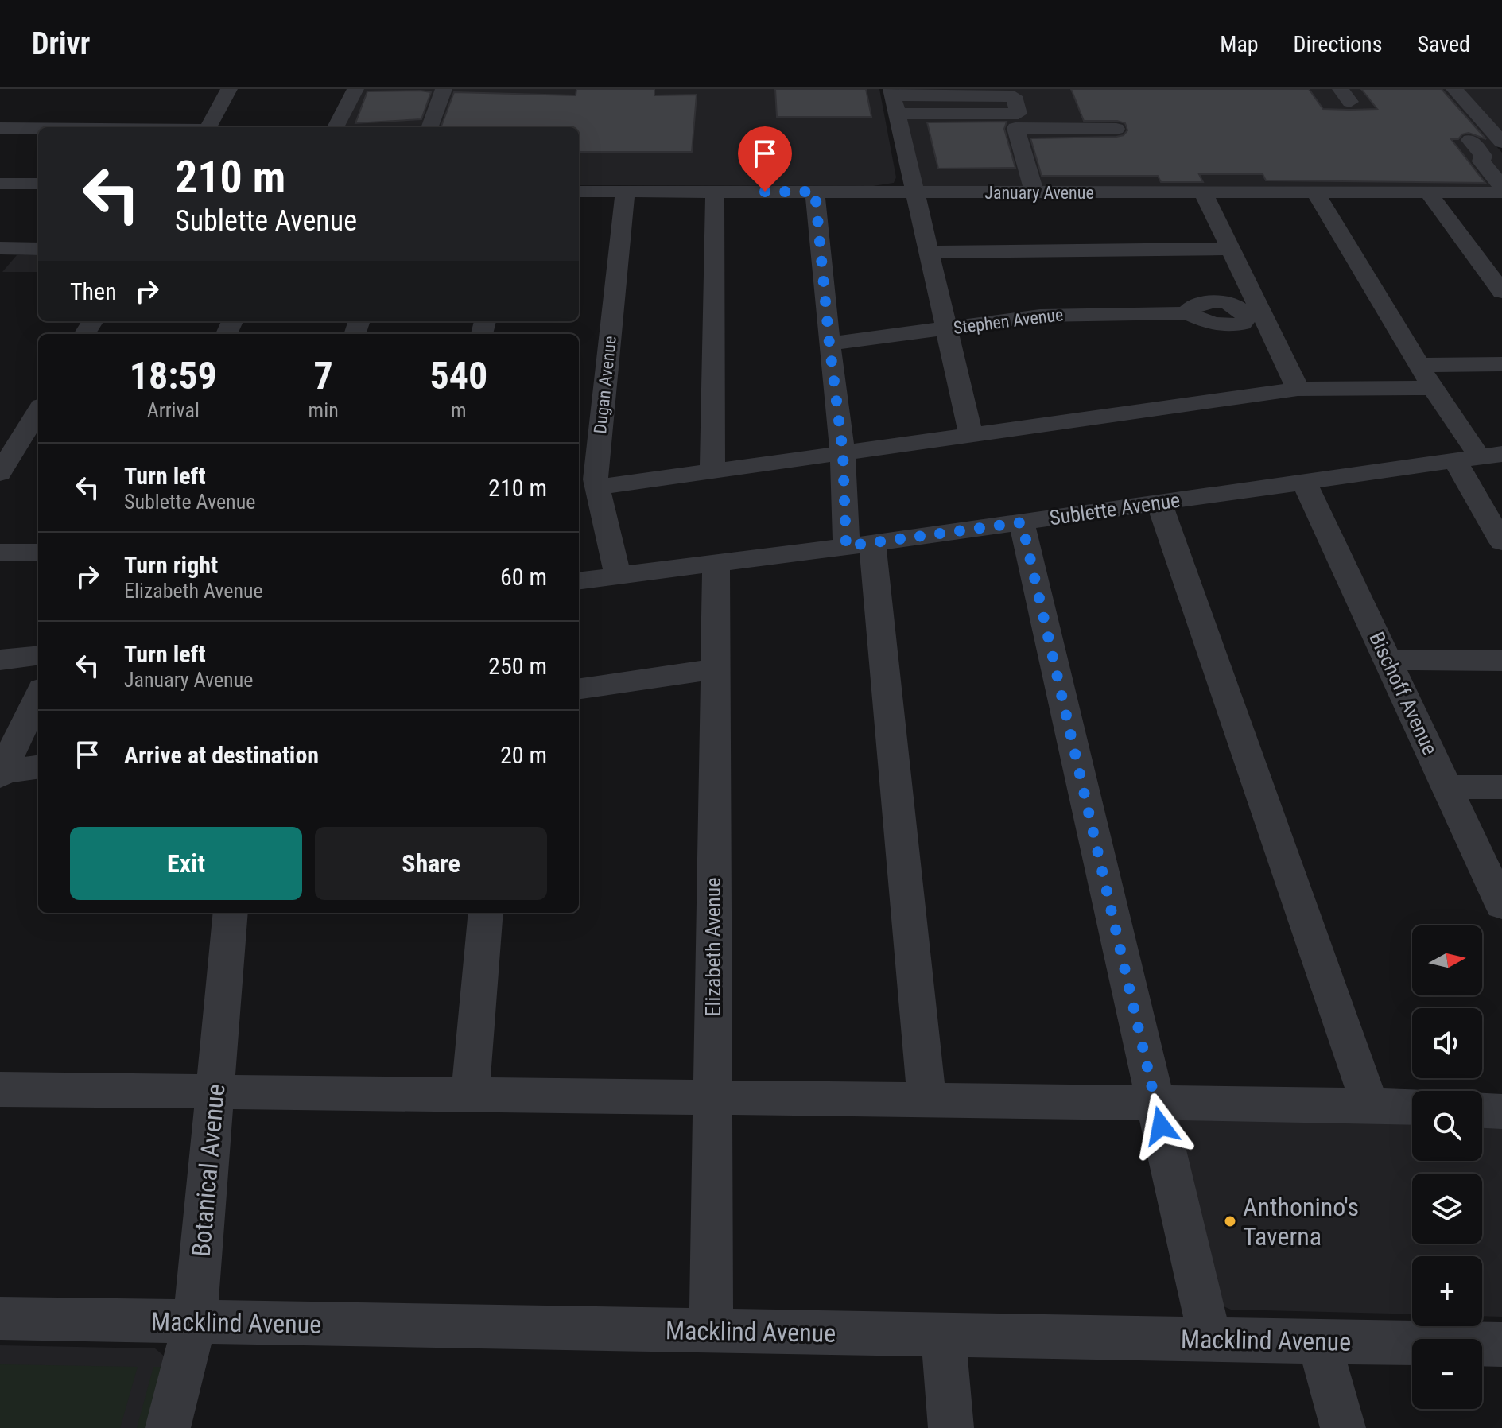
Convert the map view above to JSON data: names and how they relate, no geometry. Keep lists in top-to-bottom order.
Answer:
{
  "streets": {
    "street": [
      "January Avenue",
      "Stephen Avenue",
      "Dugan Avenue",
      "Sublette Avenue",
      "Bischoff Avenue",
      "Elizabeth Avenue",
      "Botanical Avenue",
      "Macklind Avenue"
    ]
  },
  "crossings": [
    ["January Avenue", "Dugan Avenue"],
    ["Dugan Avenue", "Sublette Avenue"],
    ["Sublette Avenue", "Bischoff Avenue"],
    ["Sublette Avenue", "Elizabeth Avenue"],
    ["Elizabeth Avenue", "Macklind Avenue"],
    ["Botanical Avenue", "Macklind Avenue"]
  ],
  "places": ["Anthonino's Taverna"],
  "north": "right",
  "page": {
    "header": "Drivr",
    "nav": ["Map", "Directions", "Saved"],
    "turn": ["210 m", "Sublette Avenue"],
    "then": "Then",
    "eta": [
      "18:59",
      "Arrival",
      "7",
      "min",
      "540",
      "m"
    ],
    "list": [
      {
        "name": "Turn left",
        "note": "Sublette Avenue",
        "value": "210 m"
      },
      {
        "name": "Turn right",
        "note": "Elizabeth Avenue",
        "value": "60 m"
      },
      {
        "name": "Turn left",
        "note": "January Avenue",
        "value": "250 m"
      },
      {
        "name": "Arrive at destination",
        "value": "20 m"
      }
    ],
    "buttons": ["Exit", "Share"],
    "map_buttons": ["+", "−"]
  }
}
